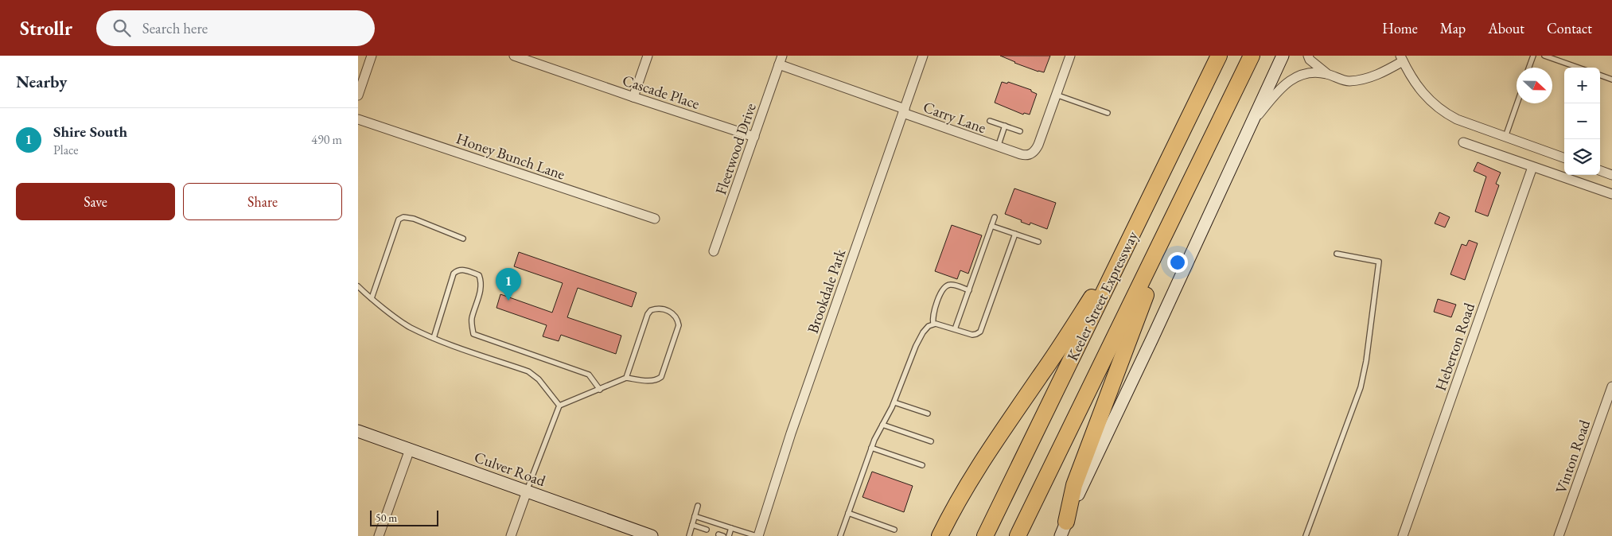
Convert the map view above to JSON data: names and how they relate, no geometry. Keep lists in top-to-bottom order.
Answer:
{
  "streets": {
    "highway": ["Keeler Street Expressway"],
    "main road": ["Culver Road"],
    "street": [
      "Cascade Place",
      "Carry Lane",
      "Fleetwood Drive",
      "Honey Bunch Lane",
      "Brookdale Park",
      "Heberton Road",
      "Vinton Road"
    ]
  },
  "crossings": [
    ["Cascade Place", "Fleetwood Drive"],
    ["Carry Lane", "Fleetwood Drive"],
    ["Carry Lane", "Brookdale Park"]
  ],
  "scale_bar": "50 m",
  "north": "right",
  "page": {
    "header": "Strollr",
    "search": "Search here",
    "nav": [
      "Home",
      "Map",
      "About",
      "Contact"
    ],
    "heading": "Nearby",
    "map_buttons": ["+", "−"],
    "list": [
      {
        "mark": "1",
        "name": "Shire South",
        "note": "Place",
        "value": "490 m"
      }
    ],
    "buttons": ["Save", "Share"],
    "pins": "1",
    "scale": "50 m"
  }
}
